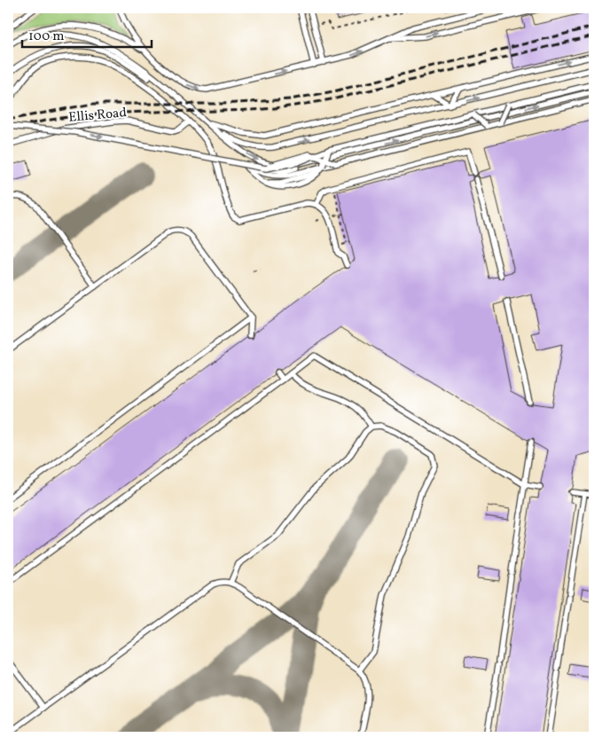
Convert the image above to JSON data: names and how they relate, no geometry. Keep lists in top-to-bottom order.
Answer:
{
  "streets": {
    "lane": ["Ellis Road"]
  },
  "scale_bar": "100 m"
}
